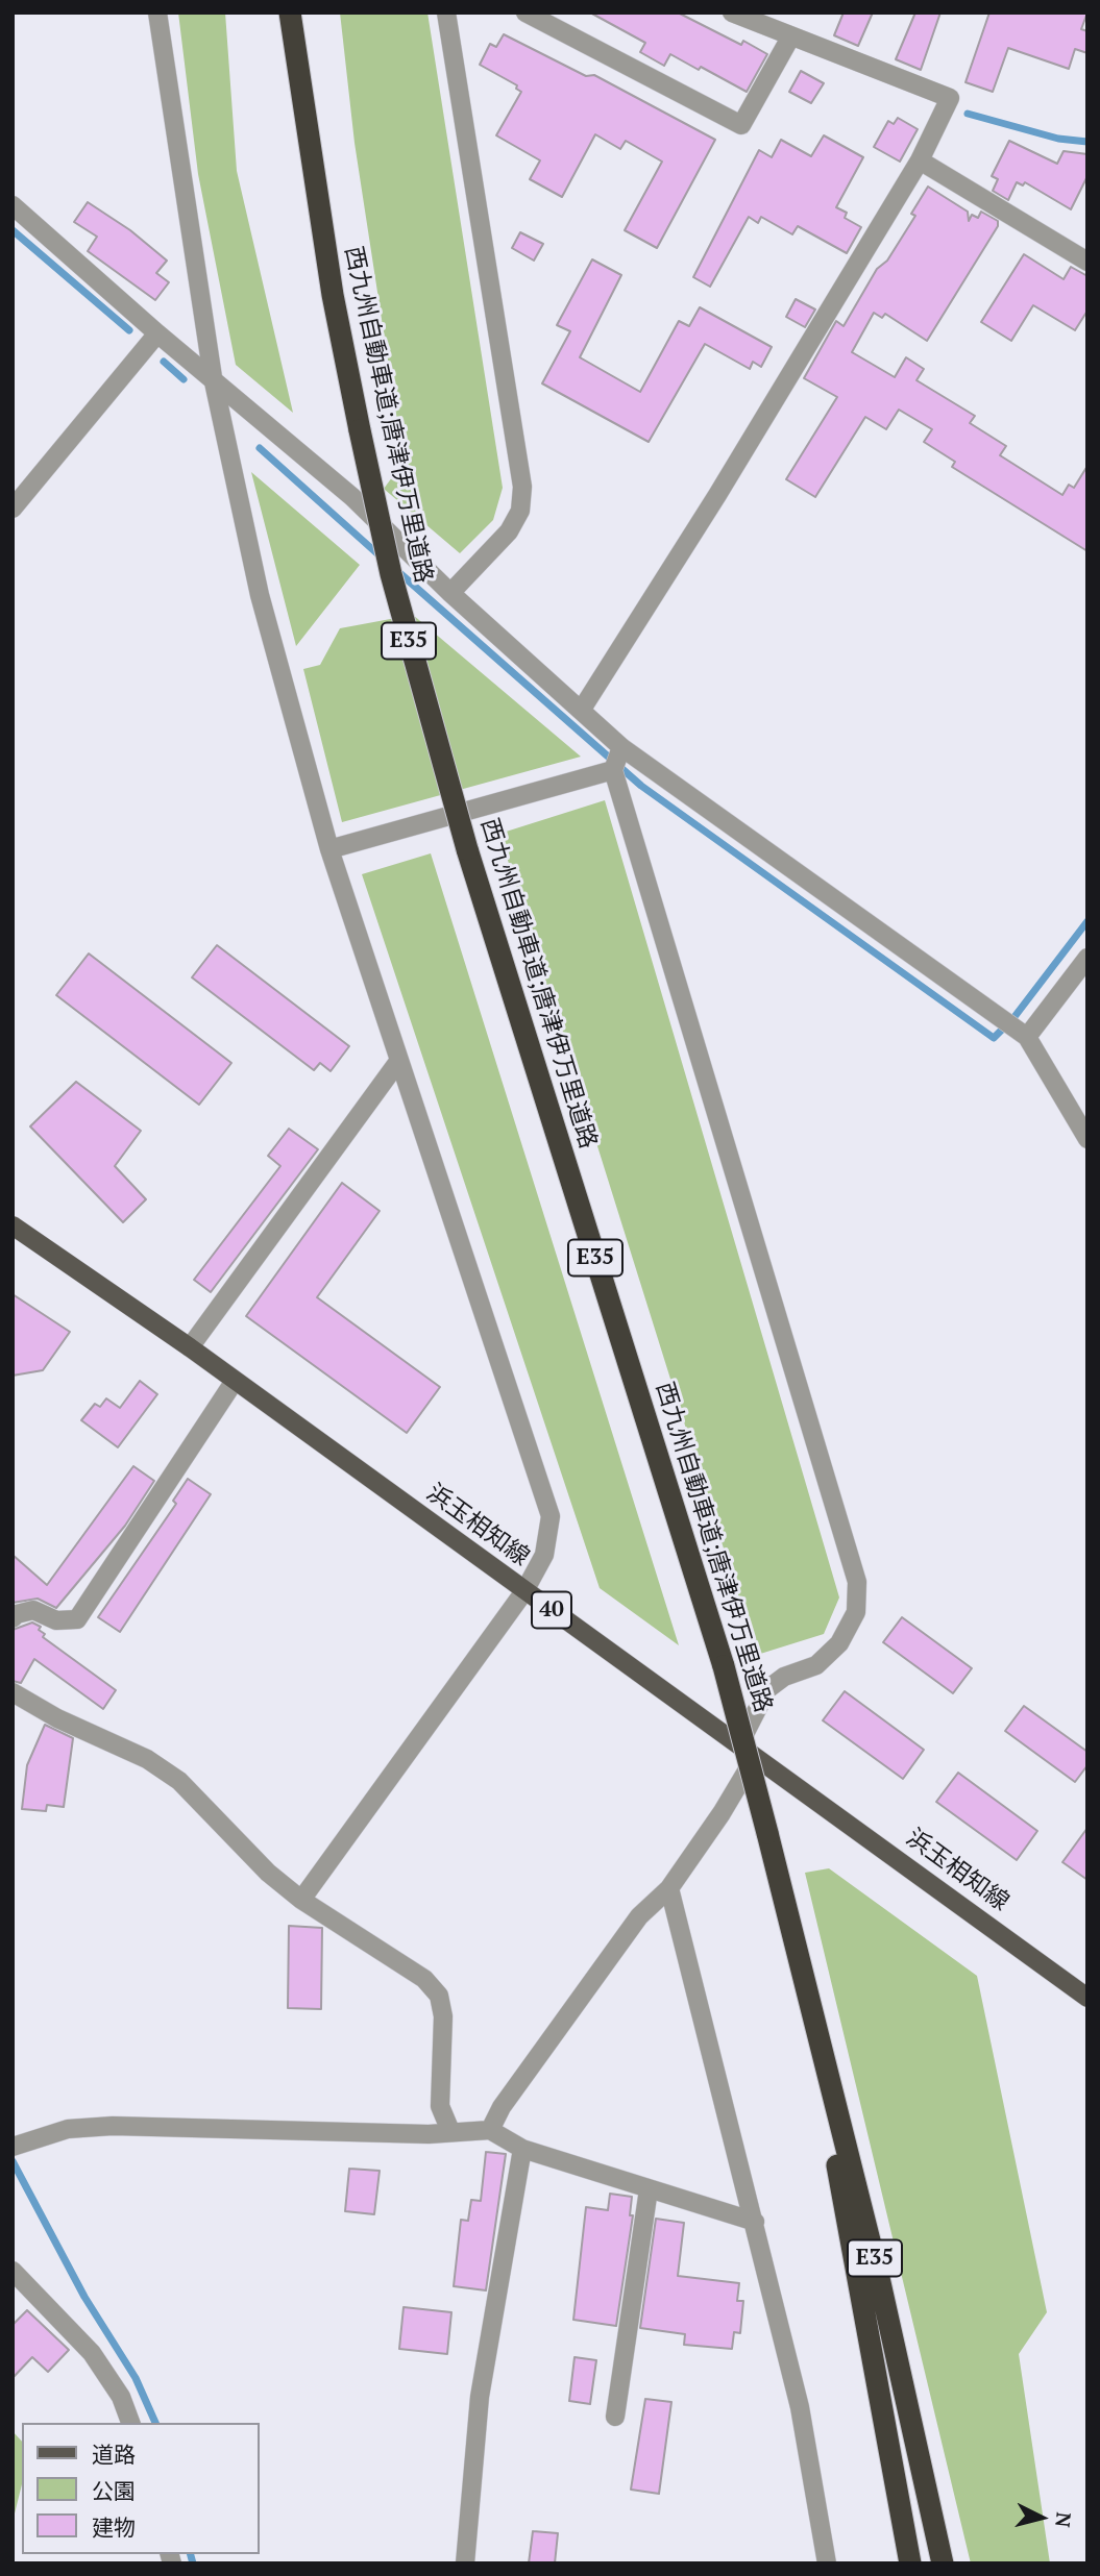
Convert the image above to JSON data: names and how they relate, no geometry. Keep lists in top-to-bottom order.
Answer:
{
  "streets": {
    "highway": ["西九州自動車道;唐津伊万里道路", "E35"],
    "main road": ["浜玉相知線", "40"]
  },
  "legend": ["道路", "公園", "建物"],
  "north": "right"
}
